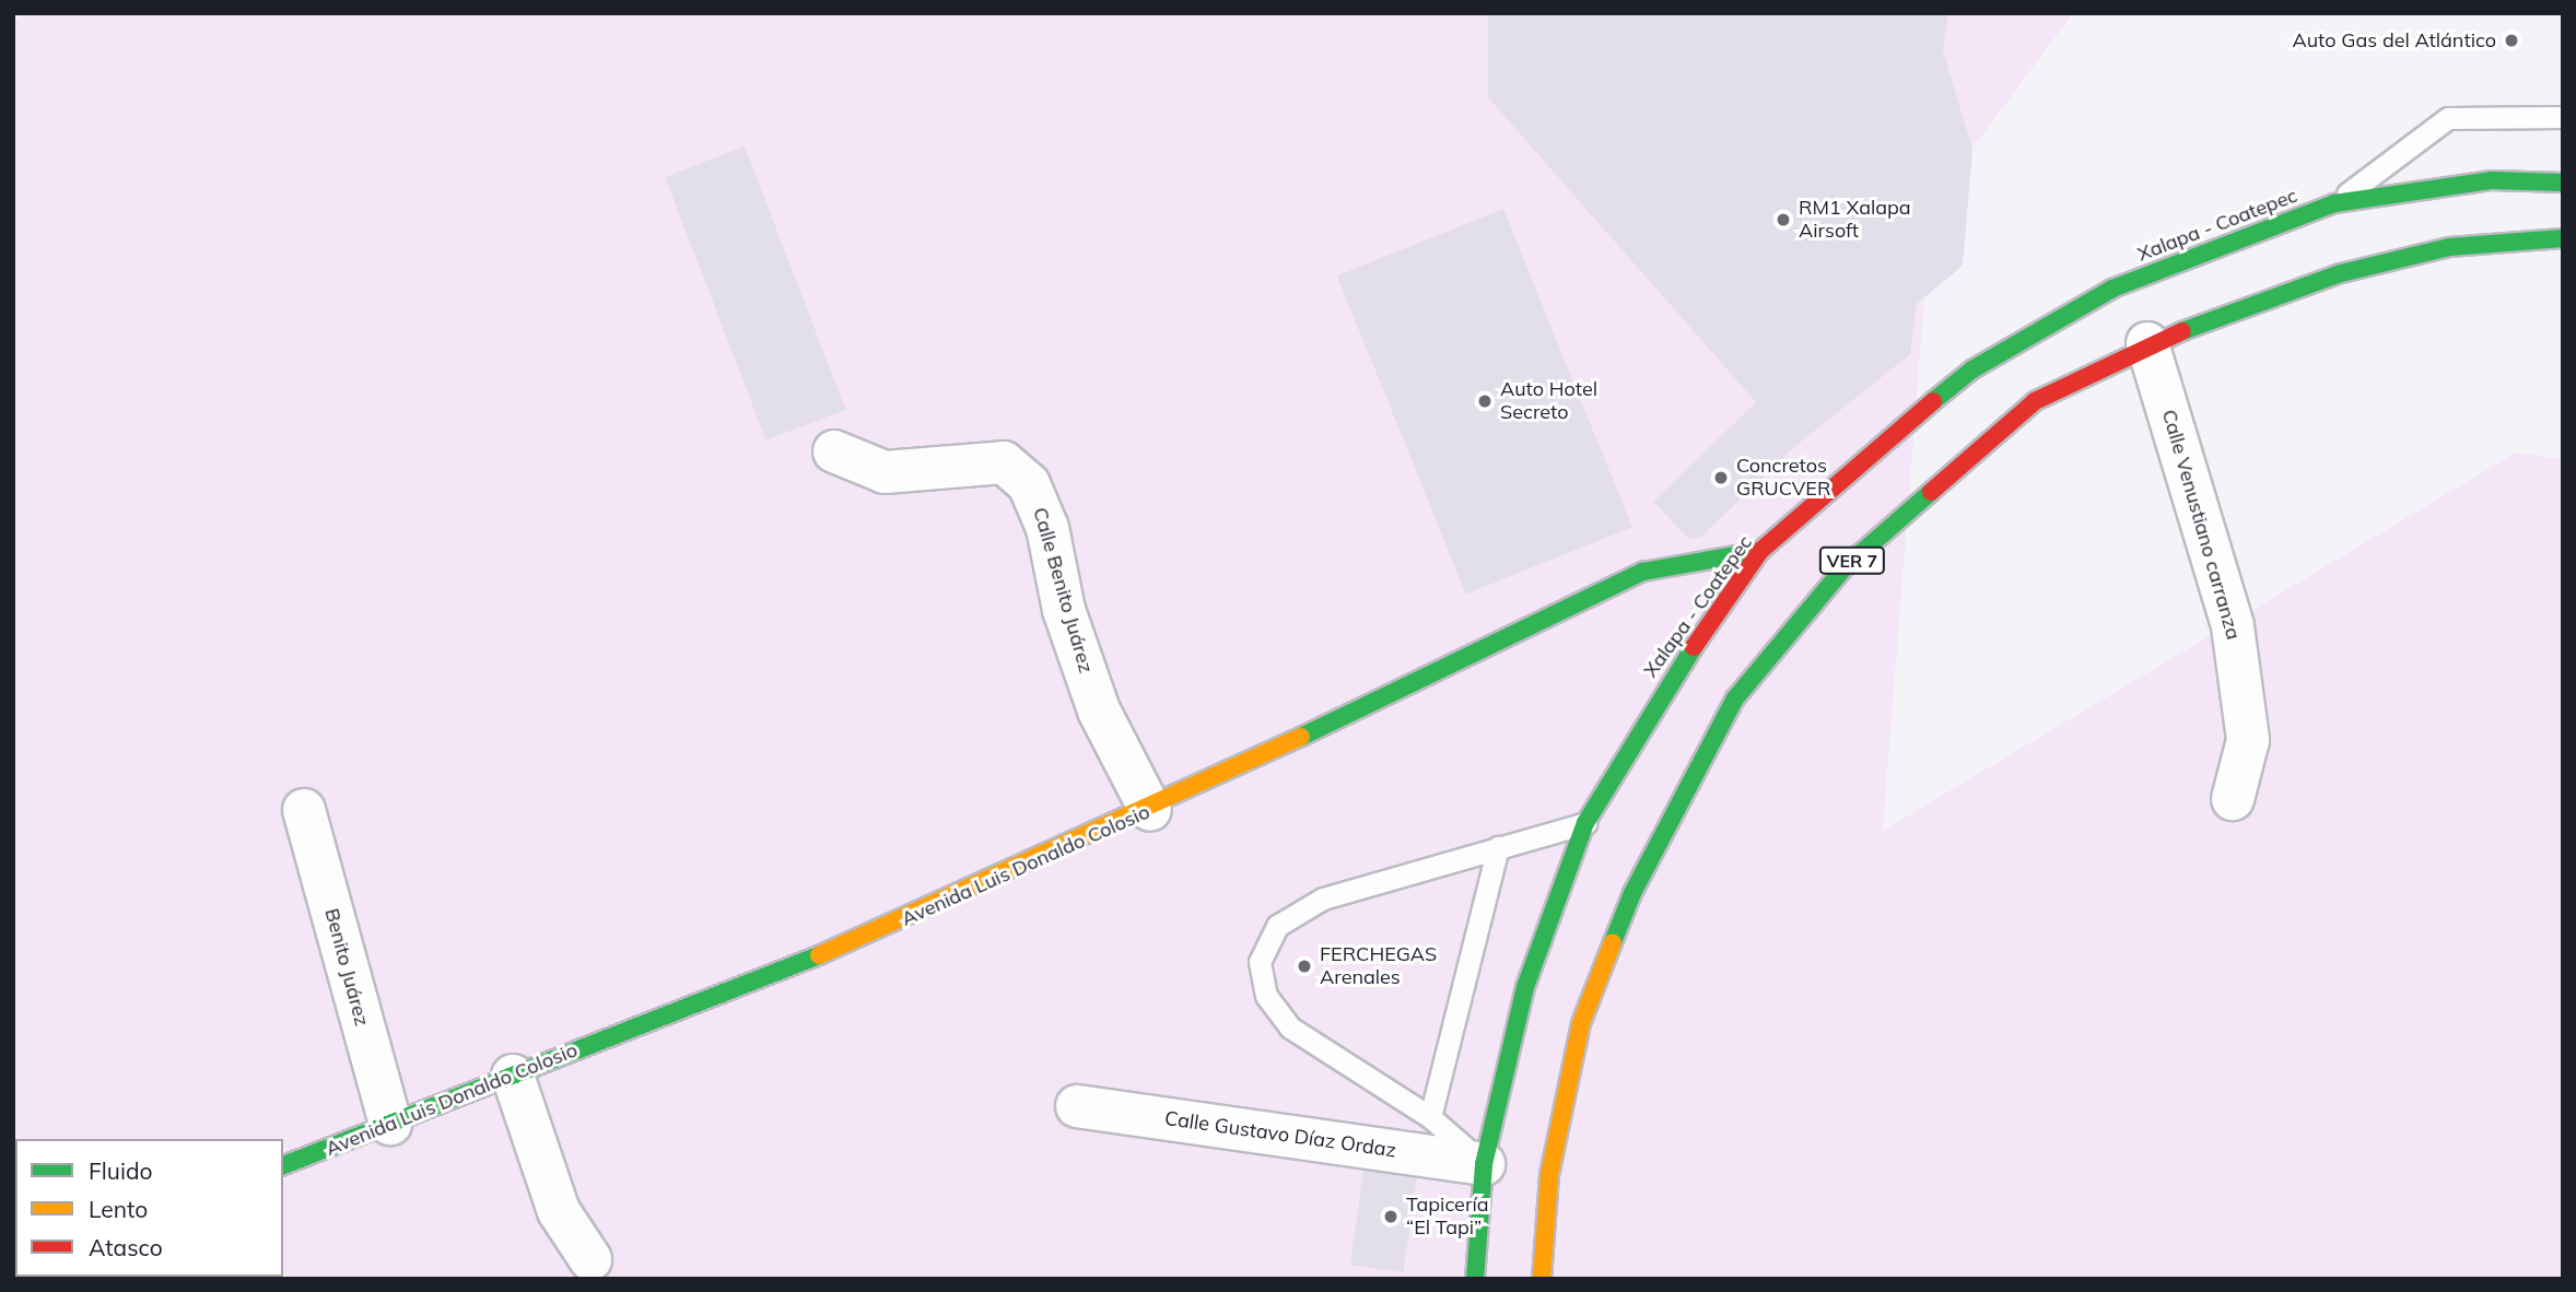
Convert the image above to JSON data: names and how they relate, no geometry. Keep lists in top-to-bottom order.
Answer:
{
  "streets": {
    "main road": ["Xalapa - Coatepec", "VER 7", "Avenida Luis Donaldo Colosio"],
    "street": [
      "Calle Venustiano carranza",
      "Calle Benito Juárez",
      "Benito Juárez",
      "Calle Gustavo Díaz Ordaz"
    ]
  },
  "crossings": [
    ["Xalapa - Coatepec", "Avenida Luis Donaldo Colosio"],
    ["Xalapa - Coatepec", "Calle Gustavo Díaz Ordaz"],
    ["Calle Venustiano carranza", "VER 7"],
    ["Calle Benito Juárez", "Avenida Luis Donaldo Colosio"],
    ["Avenida Luis Donaldo Colosio", "Benito Juárez"]
  ],
  "places": [
    "Auto Gas del Atlántico",
    "RM1 Xalapa Airsoft",
    "Auto Hotel Secreto",
    "Concretos GRUCVER",
    "FERCHEGAS Arenales",
    "Tapicería “El Tapi”"
  ],
  "legend": ["Fluido", "Lento", "Atasco"]
}
